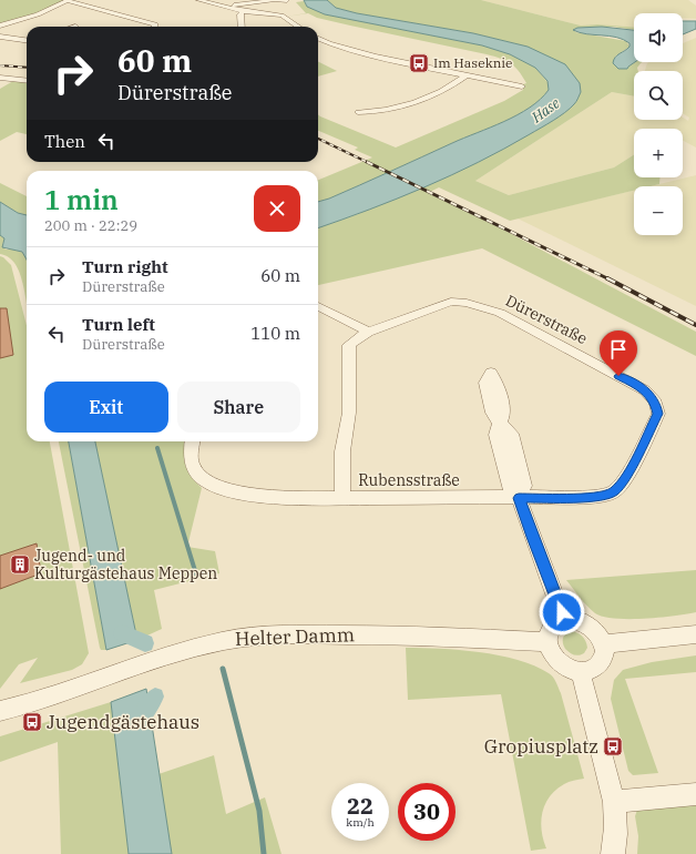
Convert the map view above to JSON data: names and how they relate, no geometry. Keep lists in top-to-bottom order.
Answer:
{
  "streets": {
    "street": ["Dürerstraße", "Rubensstraße", "Helter Damm"]
  },
  "crossings": [
    ["Dürerstraße", "Rubensstraße"]
  ],
  "water": ["Hase"],
  "places": {
    "bus stop": ["Im Haseknie", "Jugendgästehaus", "Gropiusplatz"],
    "building": ["Jugend- und Kulturgästehaus Meppen"]
  },
  "page": {
    "map_buttons": ["+", "−"],
    "turn": ["60 m", "Dürerstraße"],
    "then": "Then",
    "heading": ["1 min", "200 m · 22:29"],
    "list": [
      {
        "name": "Turn right",
        "note": "Dürerstraße",
        "value": "60 m"
      },
      {
        "name": "Turn left",
        "note": "Dürerstraße",
        "value": "110 m"
      }
    ],
    "buttons": ["Exit", "Share"],
    "speed": "22 km/h",
    "limit": "30"
  }
}
